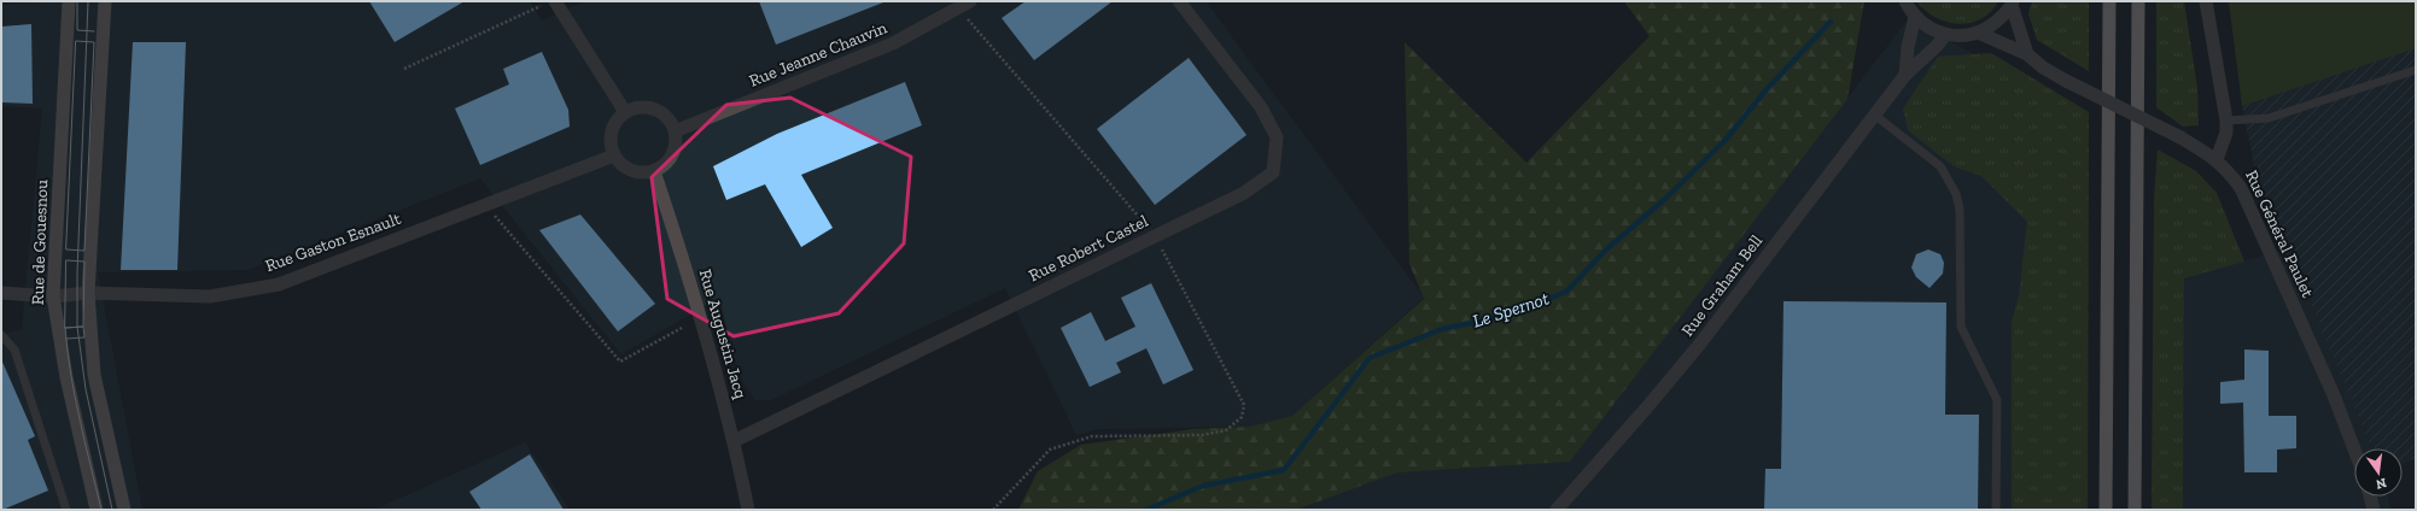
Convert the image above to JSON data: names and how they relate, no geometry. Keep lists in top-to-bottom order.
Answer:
{
  "streets": {
    "main road": ["Rue de Gouesnou"],
    "street": [
      "Rue Jeanne Chauvin",
      "Rue Général Paulet",
      "Rue Gaston Esnault",
      "Rue Robert Castel",
      "Rue Graham Bell",
      "Rue Augustin Jacq"
    ]
  },
  "crossings": [
    ["Rue Jeanne Chauvin", "Rue Gaston Esnault"],
    ["Rue Jeanne Chauvin", "Rue Augustin Jacq"],
    ["Rue de Gouesnou", "Rue Gaston Esnault"],
    ["Rue Gaston Esnault", "Rue Augustin Jacq"],
    ["Rue Robert Castel", "Rue Augustin Jacq"]
  ],
  "water": ["Le Spernot"],
  "north": "bottom"
}
